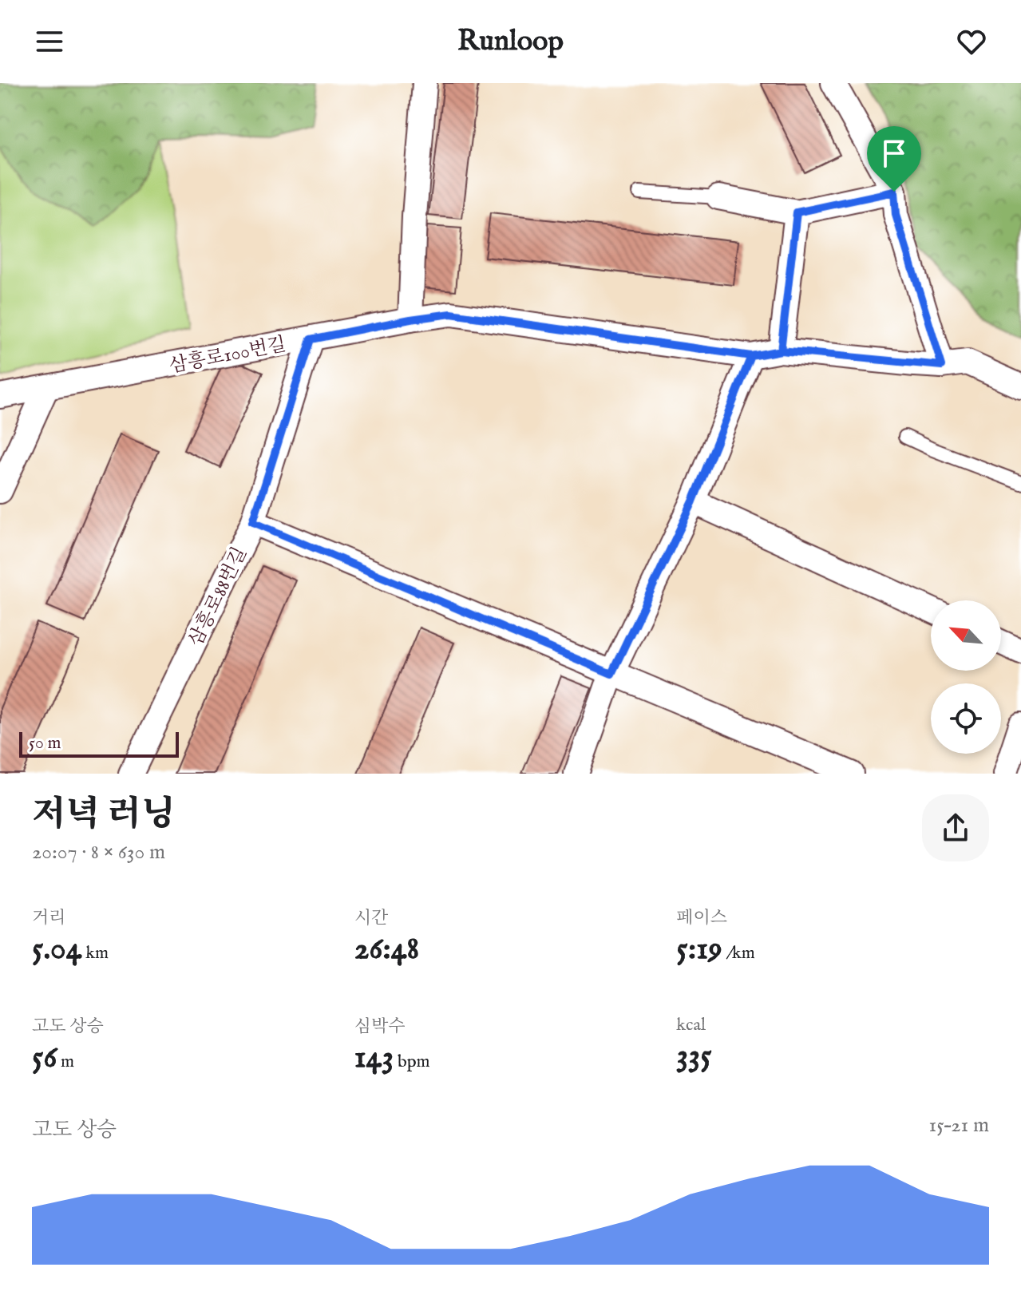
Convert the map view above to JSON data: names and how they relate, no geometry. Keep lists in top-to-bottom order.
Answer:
{
  "streets": {
    "street": ["삼흥로100번길", "삼흥로88번길"]
  },
  "crossings": [
    ["삼흥로100번길", "삼흥로88번길"]
  ],
  "scale_bar": "50 m",
  "north": "top left",
  "page": {
    "header": "Runloop",
    "scale": "50 m",
    "heading": ["저녁 러닝", "20:07 · 8 × 630 m"],
    "stats": [
      ["거리", "5.04 km"],
      ["시간", "26:48"],
      ["페이스", "5:19 /km"],
      ["고도 상승", "56 m"],
      ["심박수", "143 bpm"],
      ["kcal", "335"]
    ],
    "chart": ["고도 상승", "15–21 m"]
  }
}
